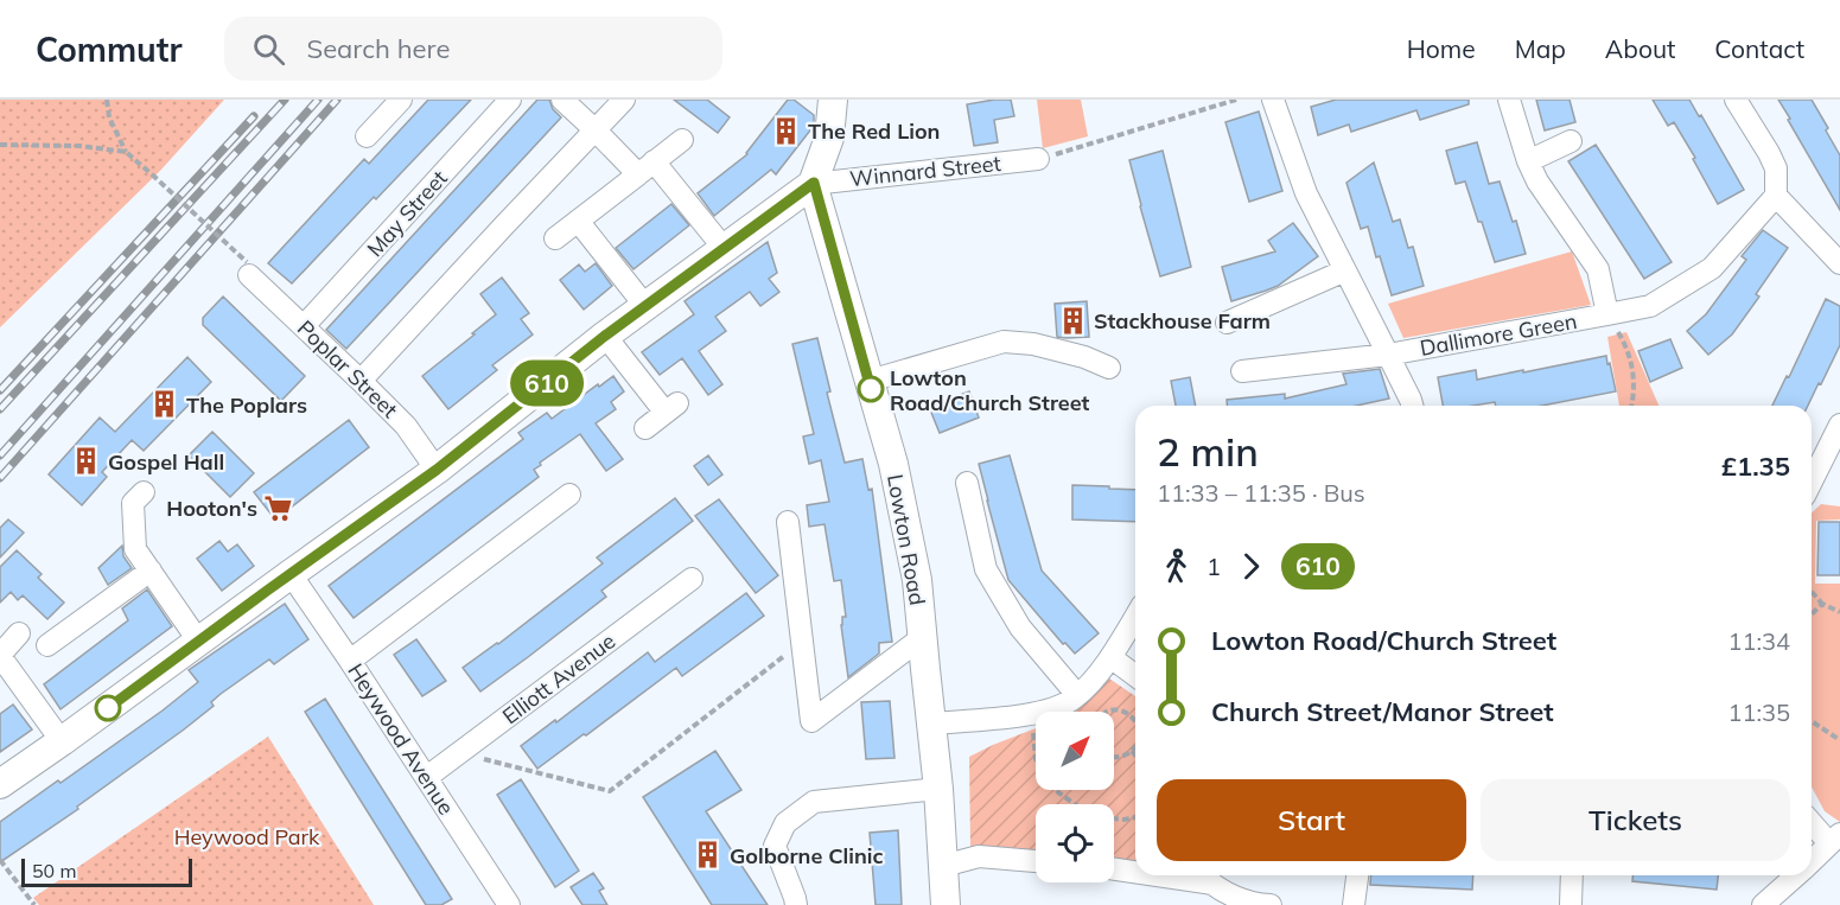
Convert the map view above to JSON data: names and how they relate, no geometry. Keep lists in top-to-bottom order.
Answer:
{
  "streets": {
    "main road": ["Lowton Road"],
    "street": [
      "Winnard Street",
      "May Street",
      "Dallimore Green",
      "Poplar Street",
      "Elliott Avenue",
      "Heywood Avenue"
    ]
  },
  "crossings": [
    ["Winnard Street", "Lowton Road"],
    ["May Street", "Poplar Street"],
    ["Elliott Avenue", "Heywood Avenue"]
  ],
  "parks": ["Heywood Park"],
  "places": {
    "building": [
      "The Red Lion",
      "Stackhouse Farm",
      "The Poplars",
      "Gospel Hall",
      "Golborne Clinic"
    ],
    "other": ["Lowton Road/Church Street"],
    "supermarket": ["Hooton's"]
  },
  "lines": ["bus line 610"],
  "scale_bar": "50 m",
  "north": "top right",
  "page": {
    "header": "Commutr",
    "search": "Search here",
    "nav": [
      "Home",
      "Map",
      "About",
      "Contact"
    ],
    "on_map": "610",
    "heading": ["2 min", "11:33 – 11:35 · Bus", "£1.35"],
    "legs": ["1", "610"],
    "list": [
      {
        "name": "Lowton Road/Church Street",
        "value": "11:34"
      },
      {
        "name": "Church Street/Manor Street",
        "value": "11:35"
      }
    ],
    "buttons": ["Start", "Tickets"],
    "scale": "50 m"
  }
}
